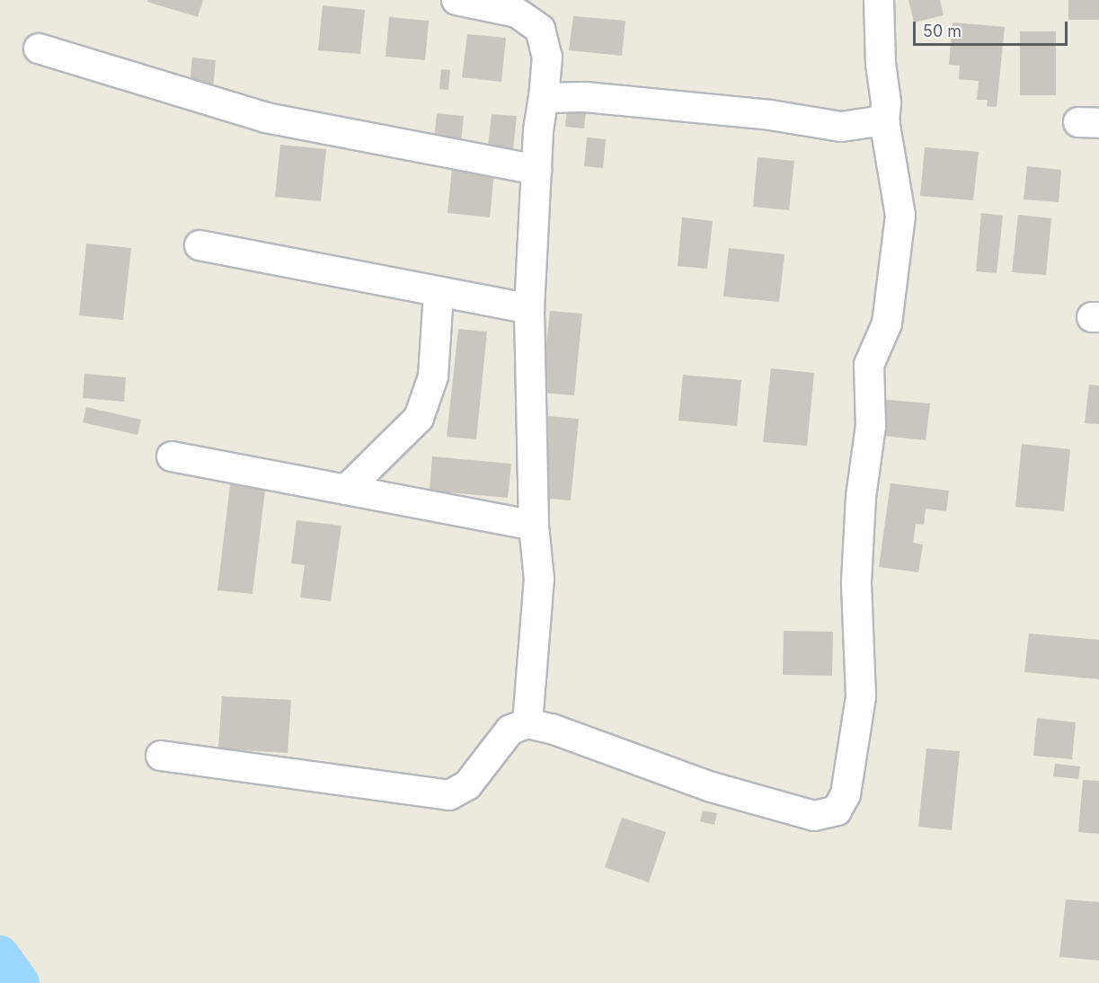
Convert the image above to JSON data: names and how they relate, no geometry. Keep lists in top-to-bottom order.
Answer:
{
  "scale_bar": "50 m"
}
